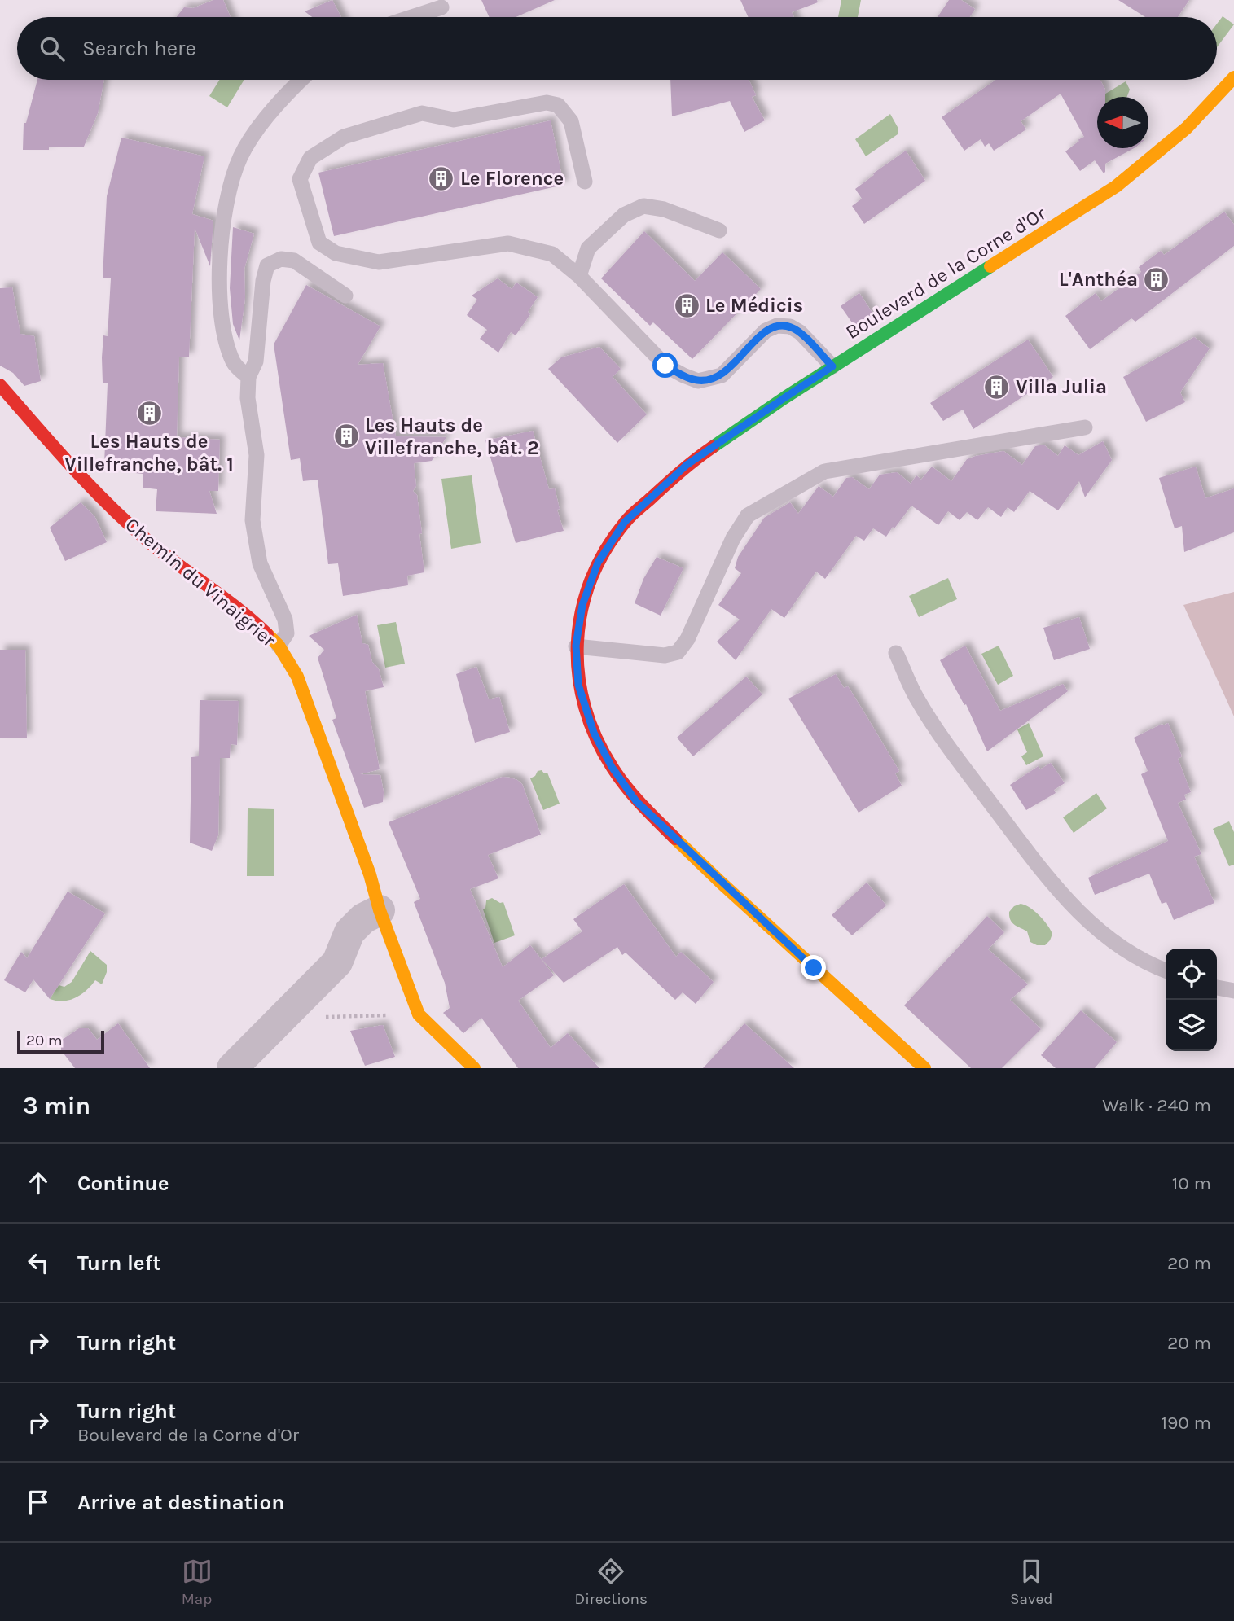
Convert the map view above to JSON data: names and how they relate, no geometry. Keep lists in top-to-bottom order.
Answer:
{
  "streets": {
    "main road": ["Boulevard de la Corne d'Or", "Chemin du Vinaigrier"]
  },
  "places": {
    "building": [
      "Le Florence",
      "L'Anthéa",
      "Le Médicis",
      "Villa Julia",
      "Les Hauts de Villefranche, bât. 1",
      "Les Hauts de Villefranche, bât. 2"
    ]
  },
  "scale_bar": "20 m",
  "north": "left",
  "page": {
    "search": "Search here",
    "scale": "20 m",
    "heading": ["3 min", "Walk · 240 m"],
    "list": [
      ["Continue", "10 m"],
      ["Turn left", "20 m"],
      ["Turn right", "20 m"],
      ["Turn right", "Boulevard de la Corne d'Or", "190 m"],
      "Arrive at destination"
    ],
    "nav": ["Map", "Directions", "Saved"]
  }
}
